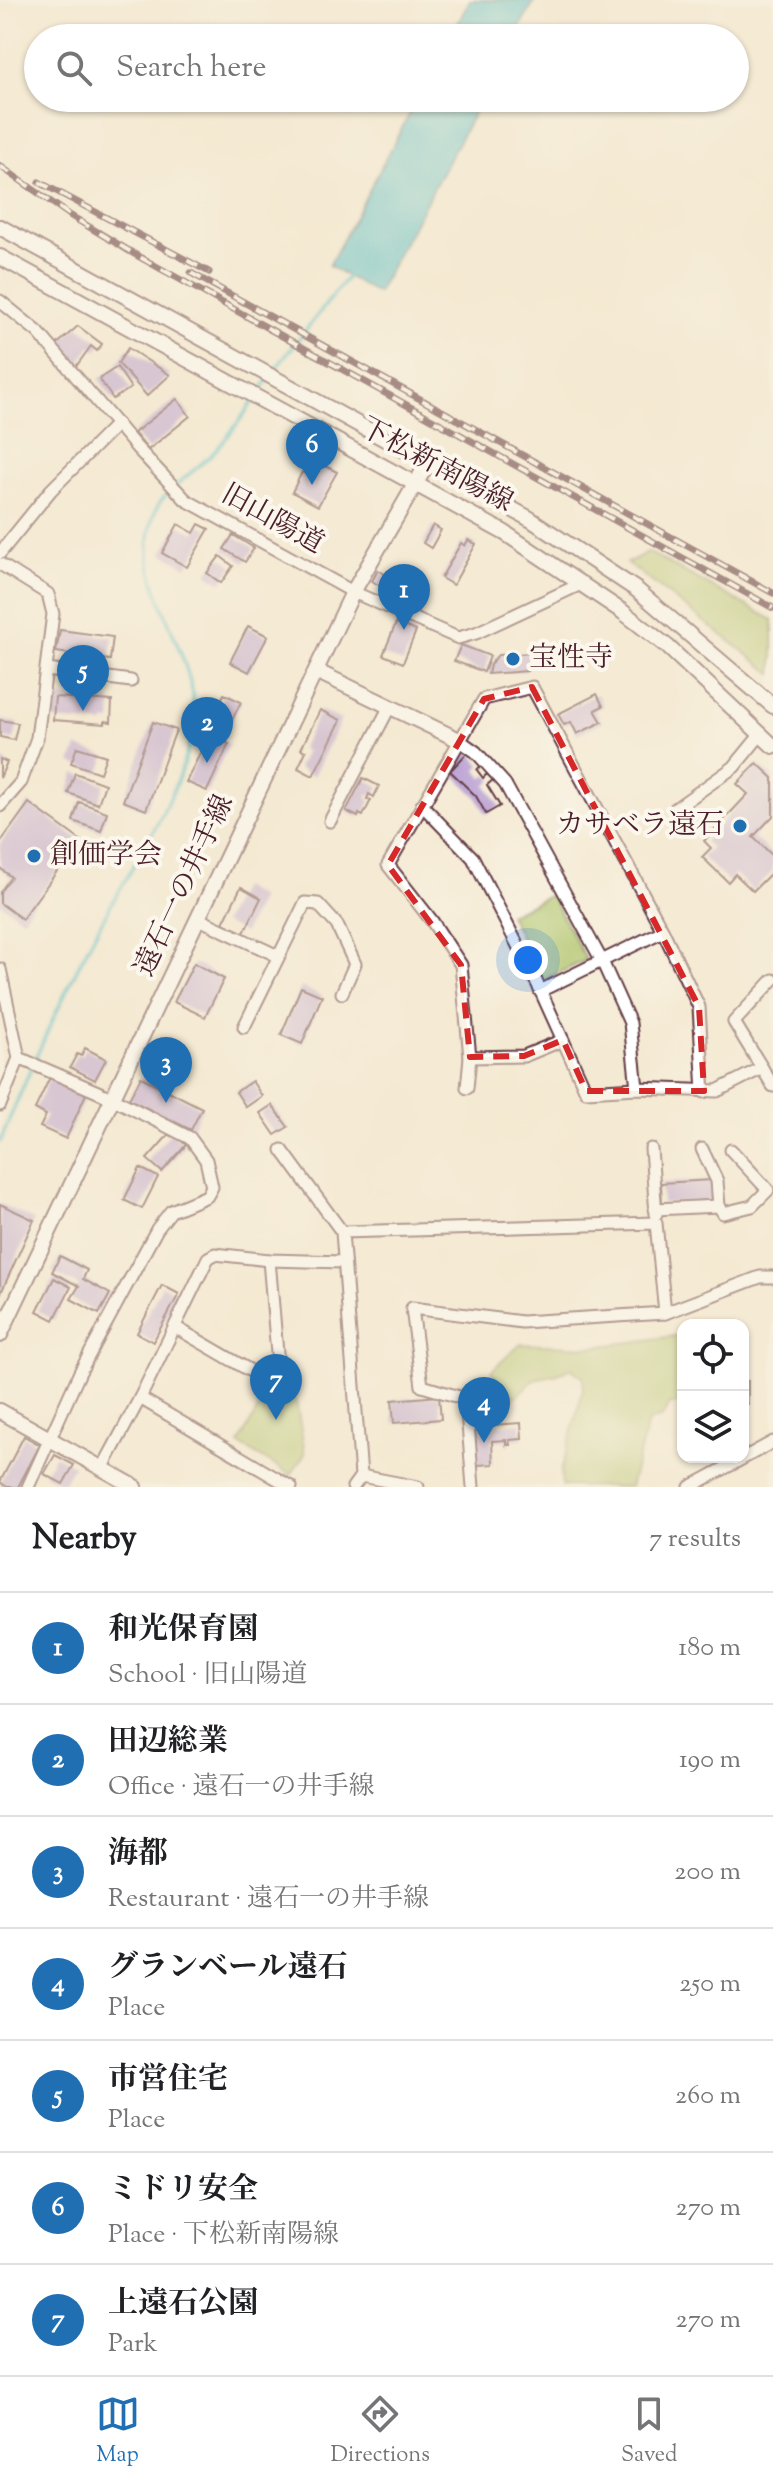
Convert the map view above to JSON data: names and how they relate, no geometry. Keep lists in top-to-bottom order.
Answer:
{
  "streets": {
    "main road": ["下松新南陽線", "遠石一の井手線"],
    "street": ["旧山陽道"]
  },
  "crossings": [
    ["下松新南陽線", "旧山陽道"],
    ["下松新南陽線", "遠石一の井手線"],
    ["旧山陽道", "遠石一の井手線"]
  ],
  "places": ["宝性寺", "カサベラ遠石", "創価学会"],
  "page": {
    "search": "Search here",
    "pins": [
      "6",
      "1",
      "5",
      "2",
      "3",
      "7",
      "4"
    ],
    "heading": ["Nearby", "7 results"],
    "list": [
      {
        "mark": "1",
        "name": "和光保育園",
        "note": "School · 旧山陽道",
        "value": "180 m"
      },
      {
        "mark": "2",
        "name": "田辺総業",
        "note": "Office · 遠石一の井手線",
        "value": "190 m"
      },
      {
        "mark": "3",
        "name": "海都",
        "note": "Restaurant · 遠石一の井手線",
        "value": "200 m"
      },
      {
        "mark": "4",
        "name": "グランベール遠石",
        "note": "Place",
        "value": "250 m"
      },
      {
        "mark": "5",
        "name": "市営住宅",
        "note": "Place",
        "value": "260 m"
      },
      {
        "mark": "6",
        "name": "ミドリ安全",
        "note": "Place · 下松新南陽線",
        "value": "270 m"
      },
      {
        "mark": "7",
        "name": "上遠石公園",
        "note": "Park",
        "value": "270 m"
      }
    ],
    "nav": ["Map", "Directions", "Saved"]
  }
}
